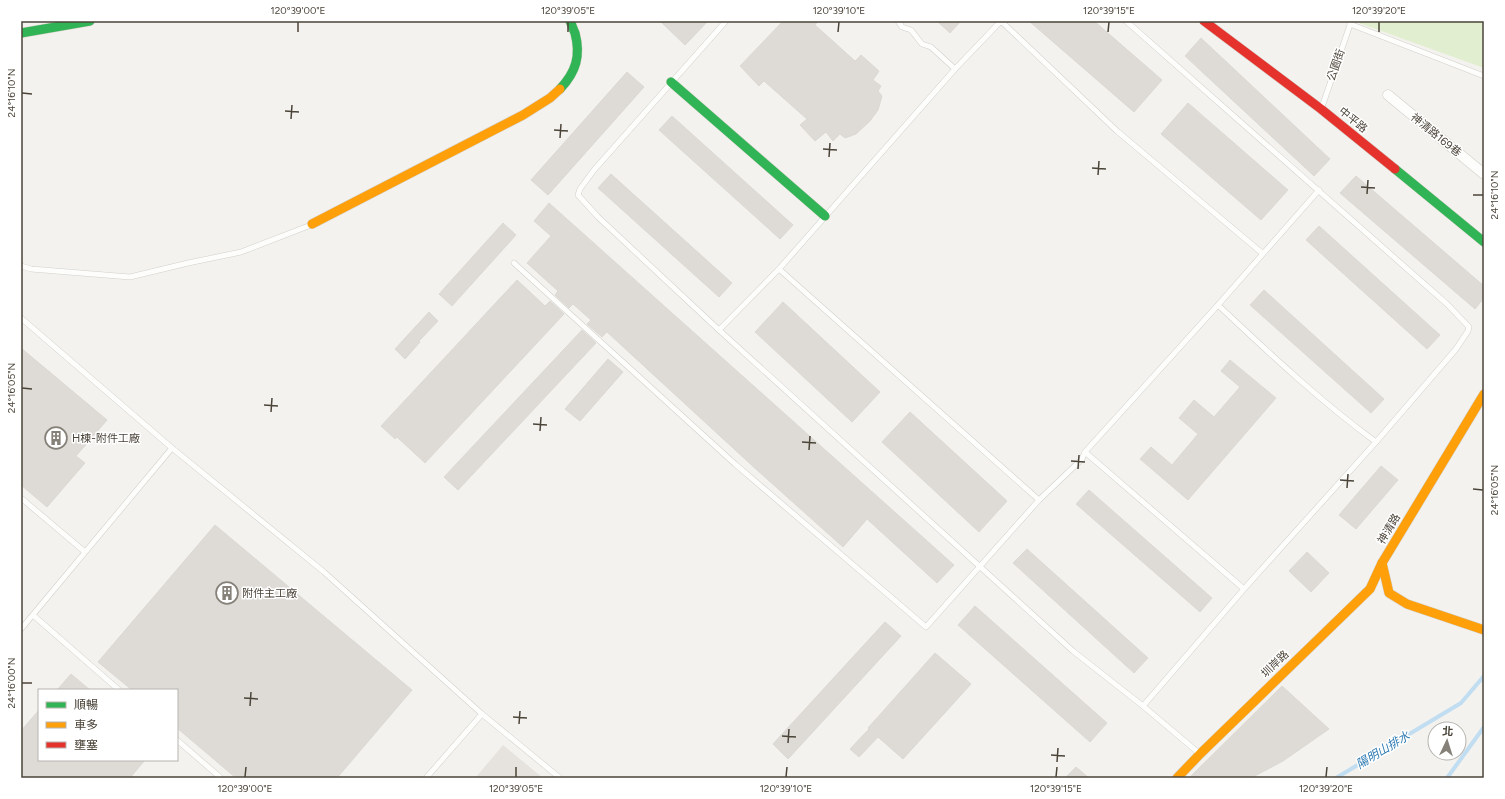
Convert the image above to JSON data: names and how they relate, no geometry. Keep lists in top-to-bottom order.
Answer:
{
  "streets": {
    "street": [
      "中平路",
      "神清路169巷",
      "神清路",
      "圳岸路"
    ],
    "lane": ["公園街"]
  },
  "crossings": [
    ["公園街", "中平路"],
    ["神清路", "圳岸路"]
  ],
  "water": ["陽明山排水"],
  "places": {
    "building": ["H棟-附件工廠", "附件主工廠"]
  },
  "legend": ["順暢", "車多", "壅塞"],
  "north": "top",
  "coordinates": [
    "120°39'00\"E",
    "120°39'05\"E",
    "120°39'10\"E",
    "120°39'15\"E",
    "120°39'20\"E",
    "24°16'10\"N",
    "24°16'05\"N",
    "24°16'00\"N"
  ]
}
